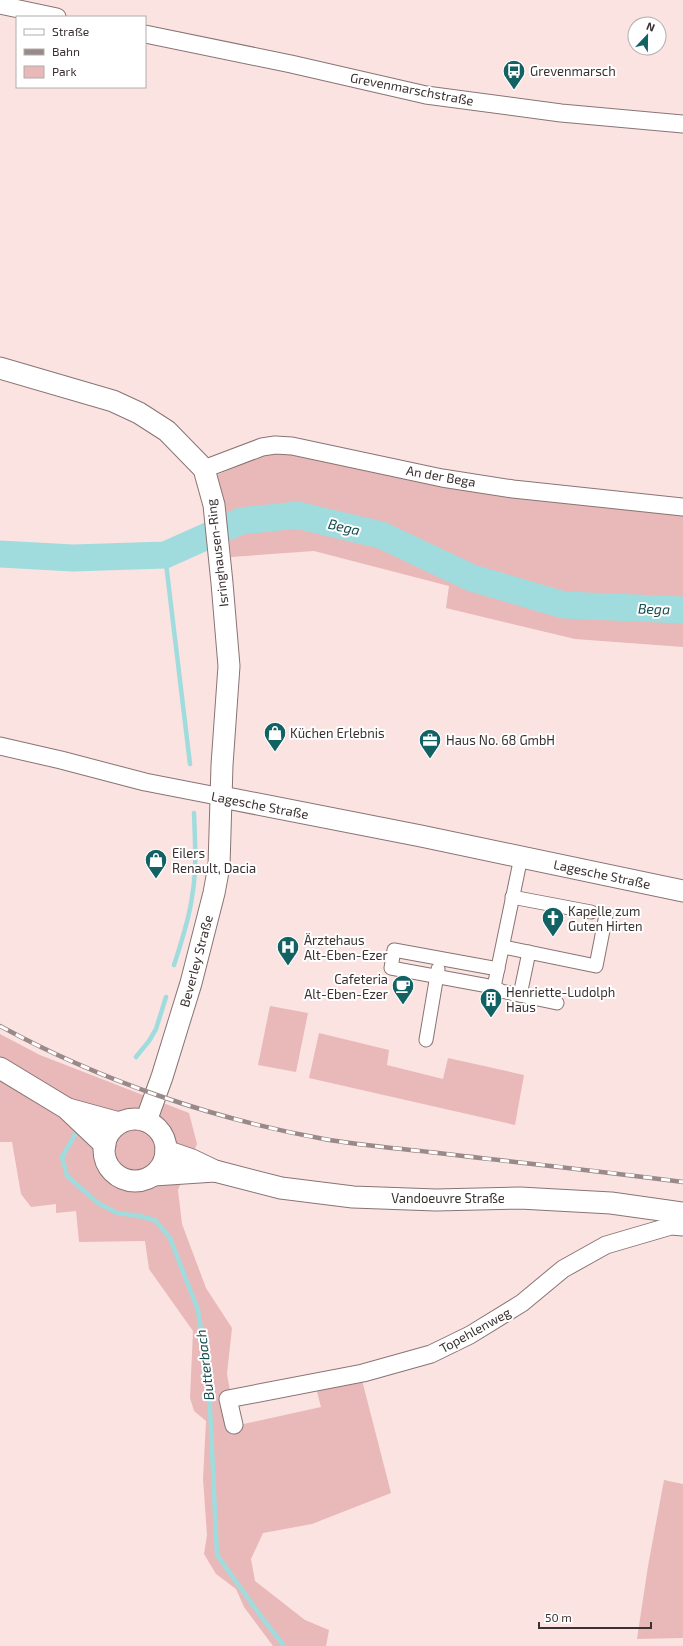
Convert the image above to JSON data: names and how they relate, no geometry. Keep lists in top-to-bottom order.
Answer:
{
  "streets": {
    "street": [
      "Grevenmarschstraße",
      "An der Bega",
      "Isringhausen-Ring",
      "Lagesche Straße",
      "Beverley Straße",
      "Vandoeuvre Straße",
      "Topehlenweg"
    ]
  },
  "crossings": [
    ["An der Bega", "Isringhausen-Ring"],
    ["Isringhausen-Ring", "Lagesche Straße"],
    ["Isringhausen-Ring", "Beverley Straße"],
    ["Lagesche Straße", "Beverley Straße"],
    ["Beverley Straße", "Vandoeuvre Straße"]
  ],
  "water": ["Bega", "Butterbach"],
  "places": {
    "bus stop": ["Grevenmarsch"],
    "shop": ["Küchen Erlebnis", "Eilers Renault, Dacia"],
    "office": ["Haus No. 68 GmbH"],
    "church": ["Kapelle zum Guten Hirten"],
    "hospital": ["Ärztehaus Alt-Eben-Ezer"],
    "cafe": ["Cafeteria Alt-Eben-Ezer"],
    "building": ["Henriette-Ludolph Haus"]
  },
  "legend": ["Straße", "Bahn", "Park"],
  "scale_bar": "50 m",
  "north": "top"
}
